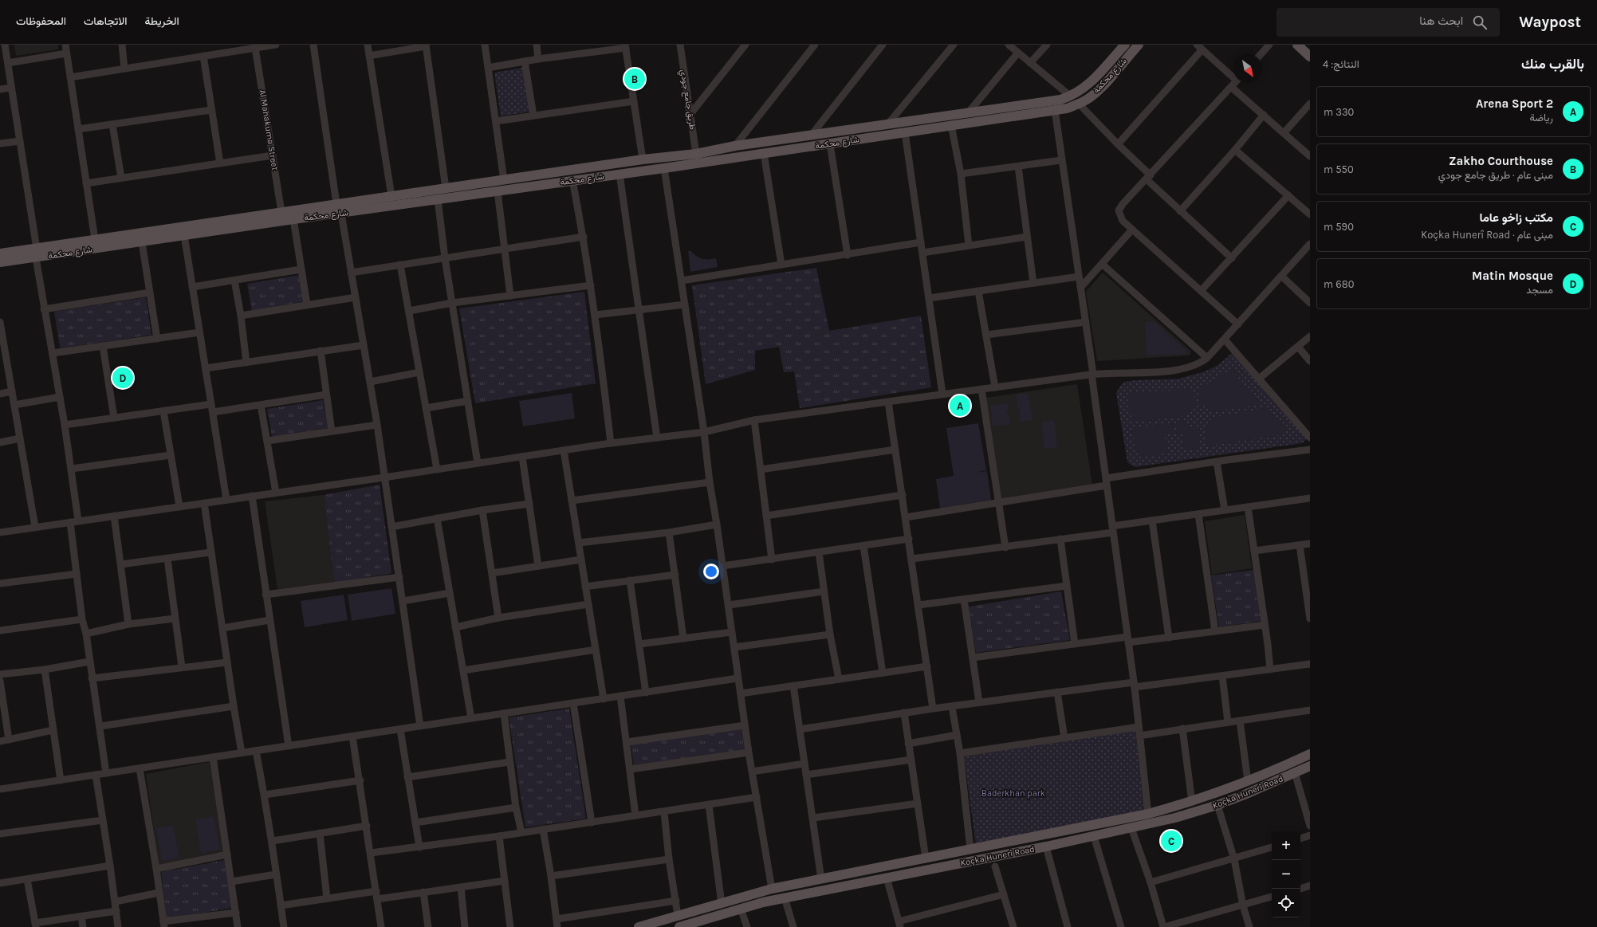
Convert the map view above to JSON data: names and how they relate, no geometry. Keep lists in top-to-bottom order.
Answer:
{
  "streets": {
    "main road": ["شارع محكمة", "Koçka Hunerî Road"],
    "street": ["طريق جامع جودي", "Al Mahakuma Street"]
  },
  "crossings": [
    ["شارع محكمة", "طريق جامع جودي"],
    ["شارع محكمة", "Al Mahakuma Street"]
  ],
  "parks": ["Baderkhan park"],
  "north": "bottom right",
  "page": {
    "header": "Waypost",
    "search": "ابحث هنا",
    "nav": ["الخريطة", "الاتجاهات", "المحفوظات"],
    "heading": ["بالقرب منك", "النتائج: 4"],
    "pins": [
      "B",
      "D",
      "A",
      "C"
    ],
    "list": [
      {
        "mark": "A",
        "name": "Arena Sport 2",
        "note": "رياضة",
        "value": "330 m"
      },
      {
        "mark": "B",
        "name": "Zakho Courthouse",
        "note": "مبنى عام · طريق جامع جودي",
        "value": "550 m"
      },
      {
        "mark": "C",
        "name": "مكتب زاخو عاما",
        "note": "مبنى عام · Koçka Hunerî Road",
        "value": "590 m"
      },
      {
        "mark": "D",
        "name": "Matin Mosque",
        "note": "مسجد",
        "value": "680 m"
      }
    ],
    "map_buttons": ["+", "−"]
  }
}
